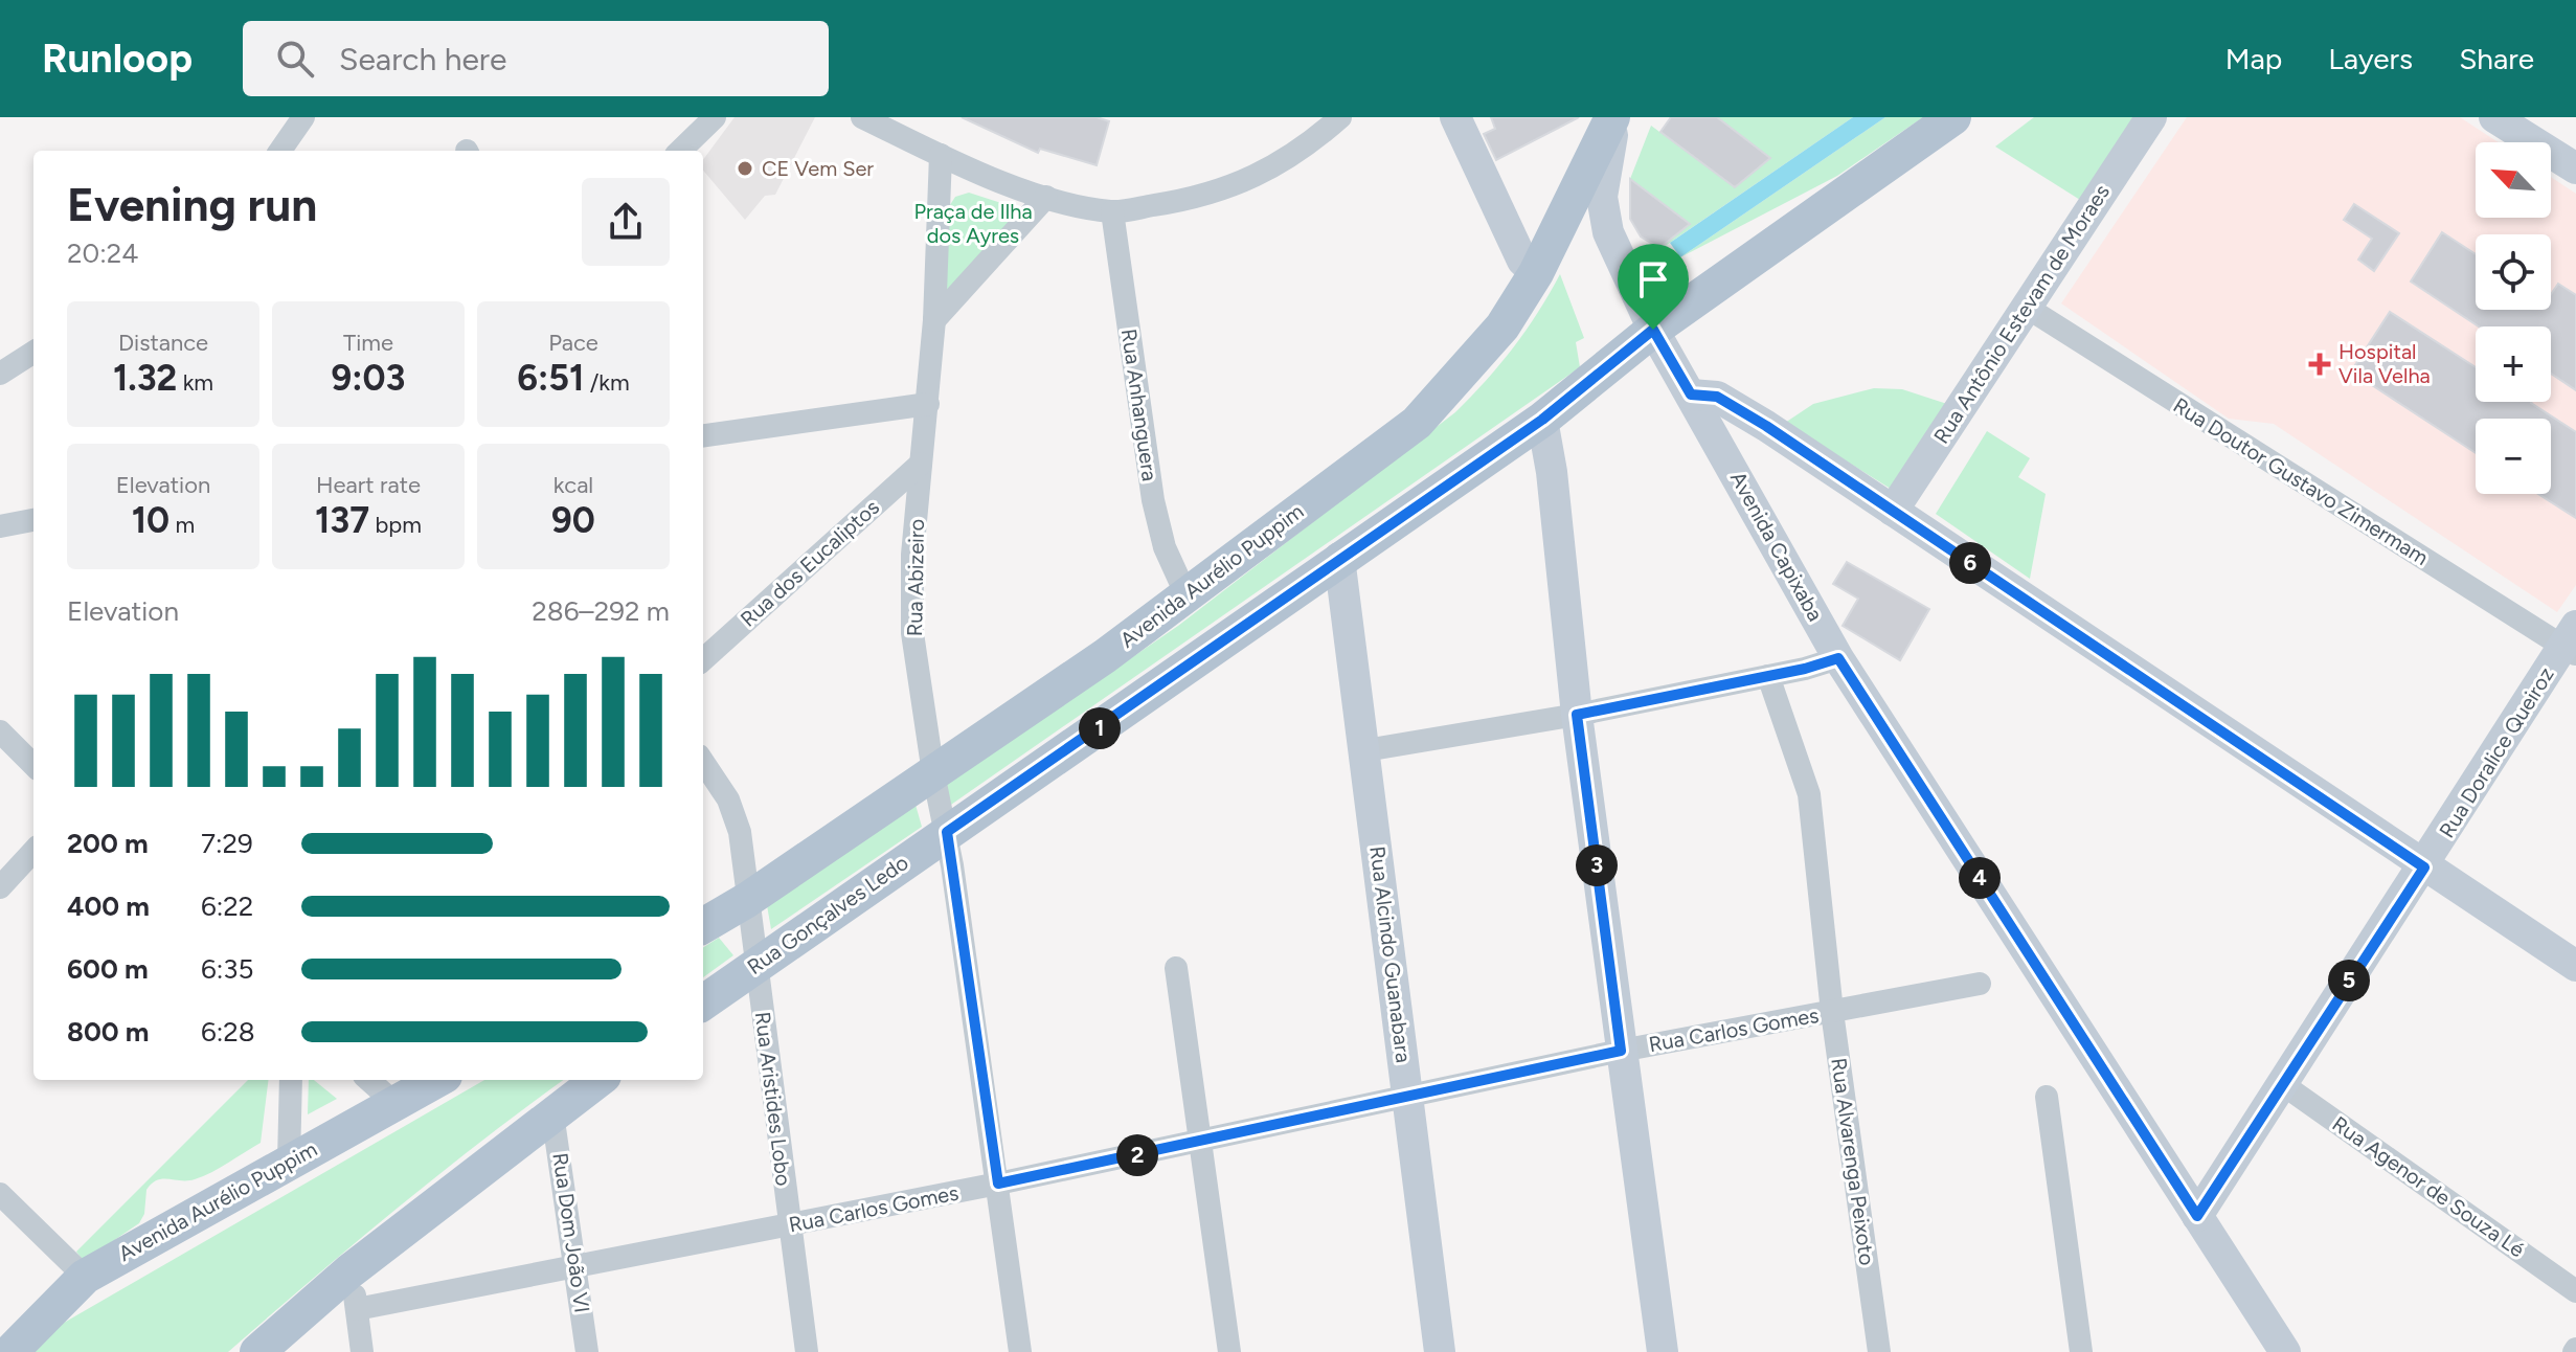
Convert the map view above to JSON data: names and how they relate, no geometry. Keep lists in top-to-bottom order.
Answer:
{
  "streets": {
    "main road": ["Avenida Aurélio Puppim", "Rua Gonçalves Ledo"],
    "street": [
      "Rua Antônio Estevam de Moraes",
      "Rua Anhanguera",
      "Rua Doutor Gustavo Zimermam",
      "Avenida Capixaba",
      "Rua dos Eucaliptos",
      "Rua Abizeiro",
      "Rua Doralice Queiroz",
      "Rua Alcindo Guanabara",
      "Rua Carlos Gomes",
      "Rua Aristides Lobo",
      "Rua Alvarenga Peixoto",
      "Rua Agenor de Souza Lé",
      "Rua Dom João VI"
    ]
  },
  "crossings": [
    ["Rua Antônio Estevam de Moraes", "Rua Doutor Gustavo Zimermam"],
    ["Rua Anhanguera", "Avenida Aurélio Puppim"],
    ["Rua Doutor Gustavo Zimermam", "Rua Doralice Queiroz"],
    ["Avenida Capixaba", "Avenida Aurélio Puppim"],
    ["Avenida Capixaba", "Rua Doralice Queiroz"],
    ["Avenida Capixaba", "Rua Gonçalves Ledo"],
    ["Rua dos Eucaliptos", "Rua Abizeiro"],
    ["Avenida Aurélio Puppim", "Rua Abizeiro"],
    ["Avenida Aurélio Puppim", "Rua Aristides Lobo"],
    ["Rua Abizeiro", "Rua Gonçalves Ledo"],
    ["Rua Abizeiro", "Rua Carlos Gomes"],
    ["Rua Doralice Queiroz", "Rua Agenor de Souza Lé"],
    ["Rua Gonçalves Ledo", "Rua Alcindo Guanabara"],
    ["Rua Gonçalves Ledo", "Rua Aristides Lobo"],
    ["Rua Alcindo Guanabara", "Rua Carlos Gomes"],
    ["Rua Carlos Gomes", "Rua Aristides Lobo"],
    ["Rua Carlos Gomes", "Rua Alvarenga Peixoto"],
    ["Rua Carlos Gomes", "Rua Dom João VI"]
  ],
  "parks": ["Praça de Ilha dos Ayres"],
  "places": {
    "other": ["CE Vem Ser"],
    "health": ["Hospital Vila Velha"]
  },
  "north": "top left",
  "page": {
    "header": "Runloop",
    "search": "Search here",
    "nav": ["Map", "Layers", "Share"],
    "map_buttons": ["+", "−"],
    "heading": ["Evening run", "20:24"],
    "stats": [
      ["Distance", "1.32 km"],
      ["Time", "9:03"],
      ["Pace", "6:51 /km"],
      ["Elevation", "10 m"],
      ["Heart rate", "137 bpm"],
      ["kcal", "90"]
    ],
    "pins": [
      "6",
      "1",
      "3",
      "4",
      "5",
      "2"
    ],
    "chart": ["Elevation", "286–292 m"],
    "list": [
      {
        "name": "200 m",
        "note": "7:29"
      },
      {
        "name": "400 m",
        "note": "6:22"
      },
      {
        "name": "600 m",
        "note": "6:35"
      },
      {
        "name": "800 m",
        "note": "6:28"
      }
    ]
  }
}
